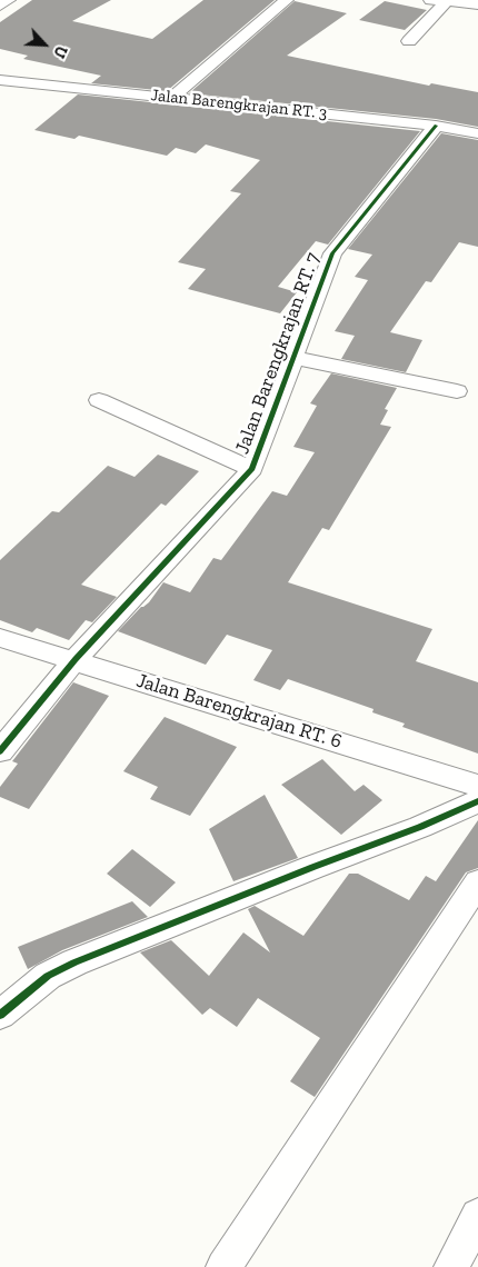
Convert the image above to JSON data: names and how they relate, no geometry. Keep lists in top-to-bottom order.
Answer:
{
  "streets": {
    "street": ["Jalan Barengkrajan RT. 3", "Jalan Barengkrajan RT. 7", "Jalan Barengkrajan RT. 6"]
  },
  "crossings": [
    ["Jalan Barengkrajan RT. 3", "Jalan Barengkrajan RT. 7"],
    ["Jalan Barengkrajan RT. 7", "Jalan Barengkrajan RT. 6"]
  ],
  "north": "bottom right"
}
